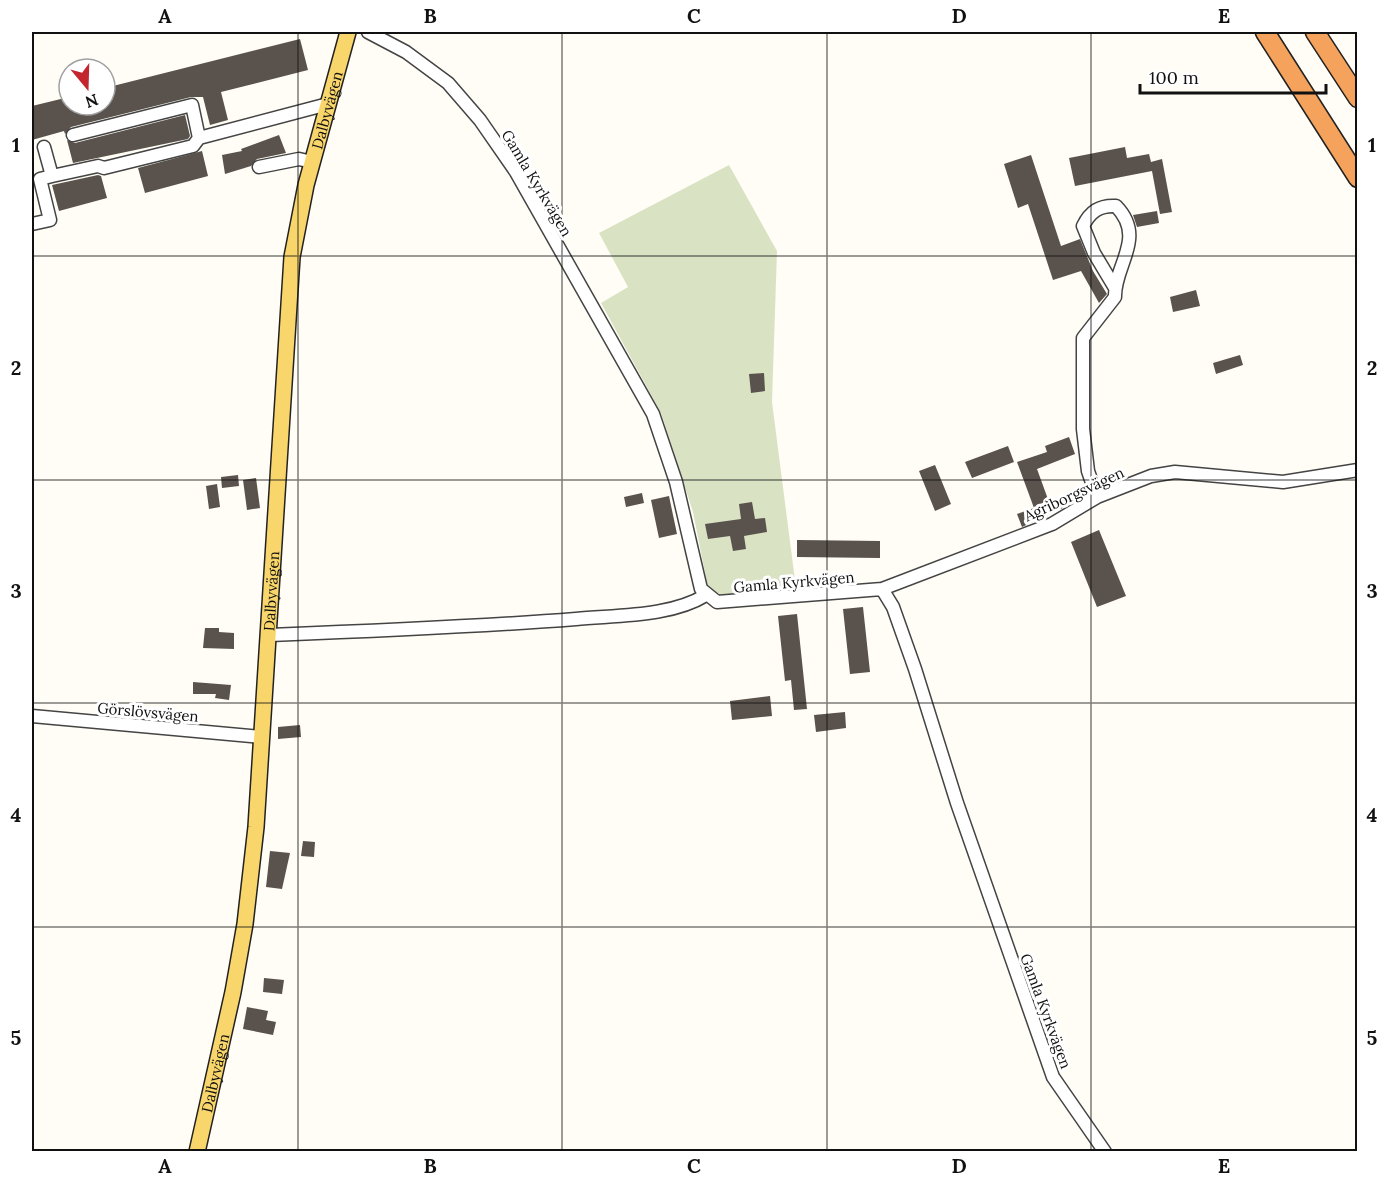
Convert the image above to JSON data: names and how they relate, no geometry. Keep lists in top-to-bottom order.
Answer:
{
  "streets": {
    "main road": ["Dalbyvägen"],
    "street": ["Gamla Kyrkvägen", "Agriborgsvägen", "Görslövsvägen"]
  },
  "crossings": [
    ["Dalbyvägen", "Görslövsvägen"],
    ["Gamla Kyrkvägen", "Agriborgsvägen"]
  ],
  "scale_bar": "100 m",
  "north": "bottom",
  "grid": {
    "columns": [
      "A",
      "B",
      "C",
      "D",
      "E"
    ],
    "rows": [
      "1",
      "2",
      "3",
      "4",
      "5"
    ]
  }
}
